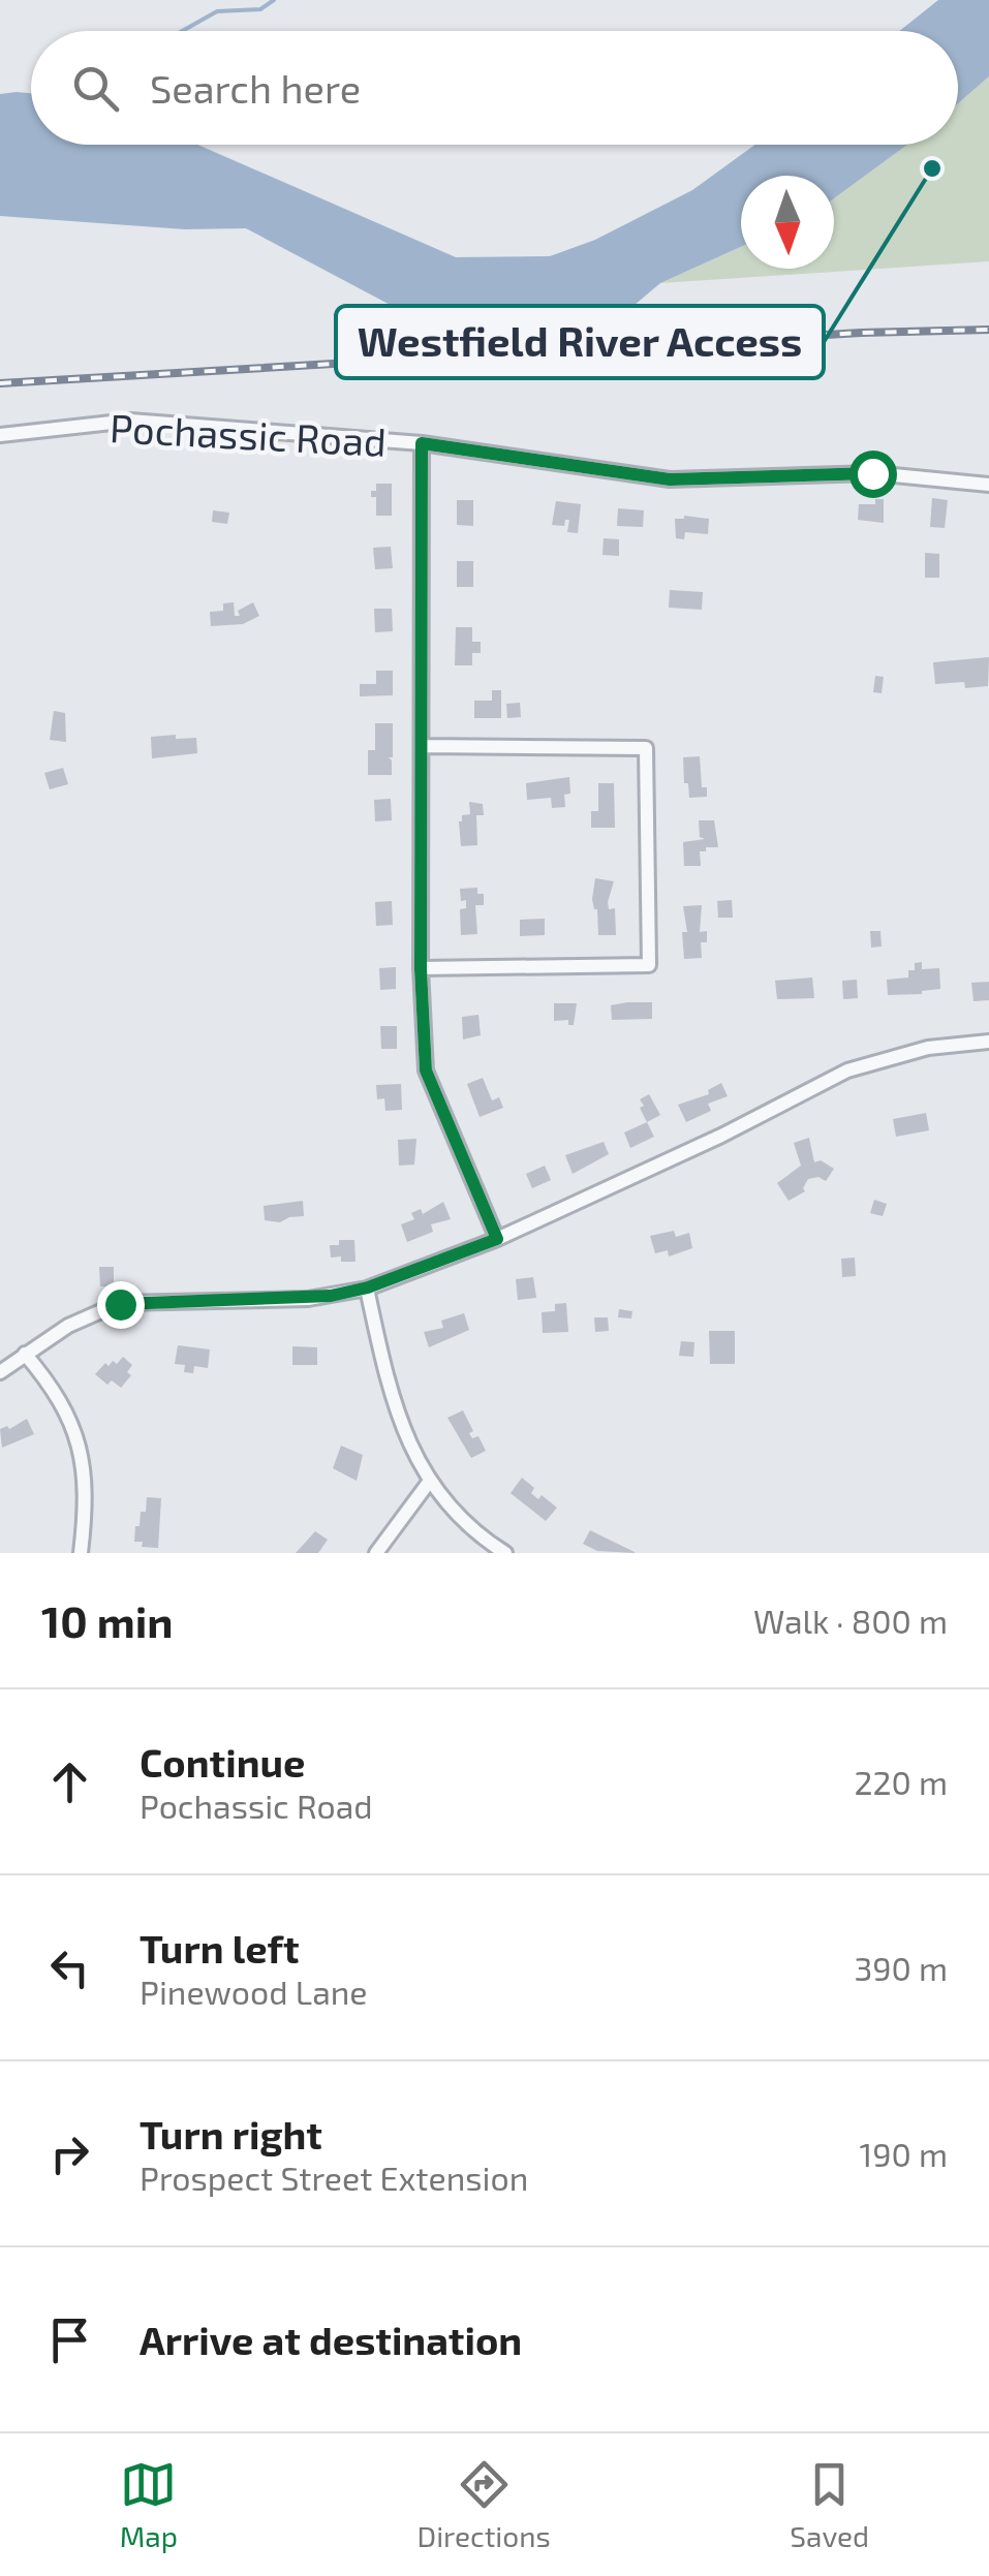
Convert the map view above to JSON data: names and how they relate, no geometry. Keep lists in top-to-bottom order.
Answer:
{
  "streets": {
    "street": ["Pochassic Road"]
  },
  "places": ["Westfield River Access"],
  "north": "bottom",
  "page": {
    "search": "Search here",
    "heading": ["10 min", "Walk · 800 m"],
    "list": [
      ["Continue", "Pochassic Road", "220 m"],
      ["Turn left", "Pinewood Lane", "390 m"],
      ["Turn right", "Prospect Street Extension", "190 m"],
      "Arrive at destination"
    ],
    "nav": ["Map", "Directions", "Saved"]
  }
}
